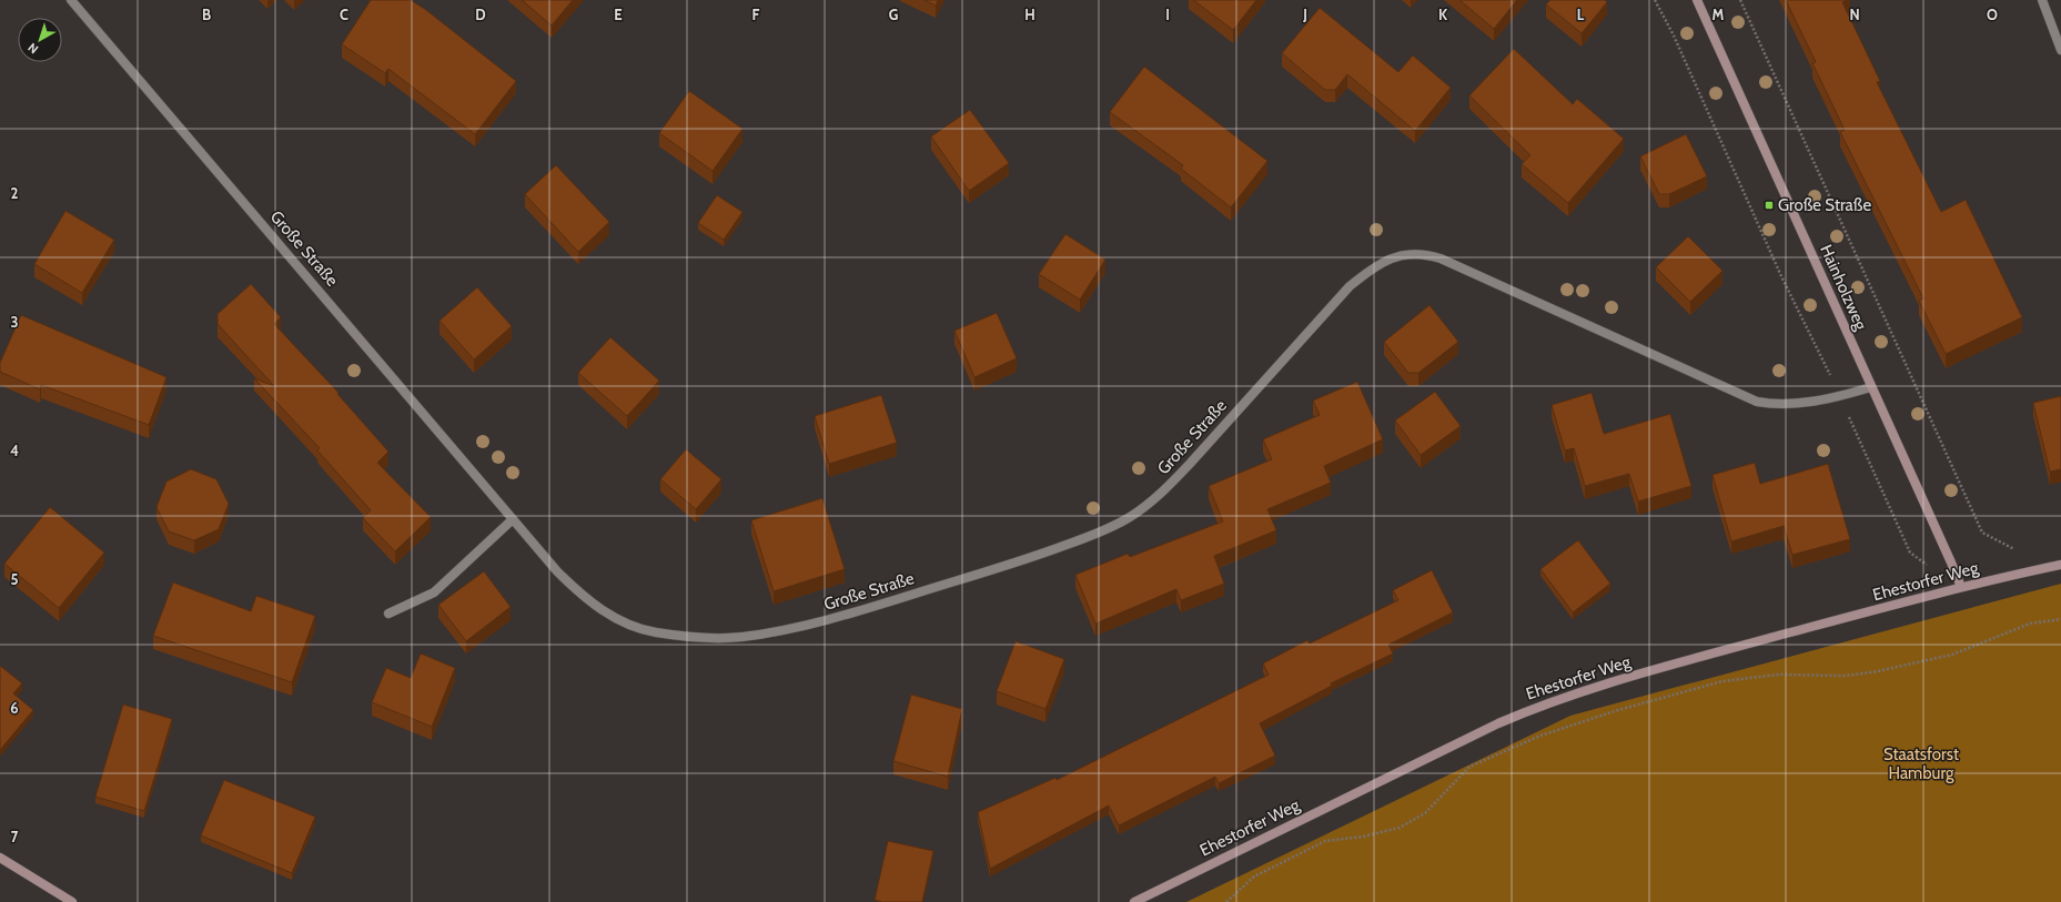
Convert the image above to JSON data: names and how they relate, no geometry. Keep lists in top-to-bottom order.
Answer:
{
  "streets": {
    "main road": ["Hainholzweg", "Ehestorfer Weg"],
    "street": ["Große Straße"]
  },
  "crossings": [
    ["Große Straße", "Hainholzweg"],
    ["Hainholzweg", "Ehestorfer Weg"]
  ],
  "parks": ["Staatsforst Hamburg"],
  "places": {
    "transit": ["Große Straße"]
  },
  "north": "bottom left",
  "grid": {
    "columns": [
      "B",
      "C",
      "D",
      "E",
      "F",
      "G",
      "H",
      "I",
      "J",
      "K",
      "L",
      "M",
      "N",
      "O"
    ],
    "rows": [
      "2",
      "3",
      "4",
      "5",
      "6",
      "7"
    ]
  }
}
